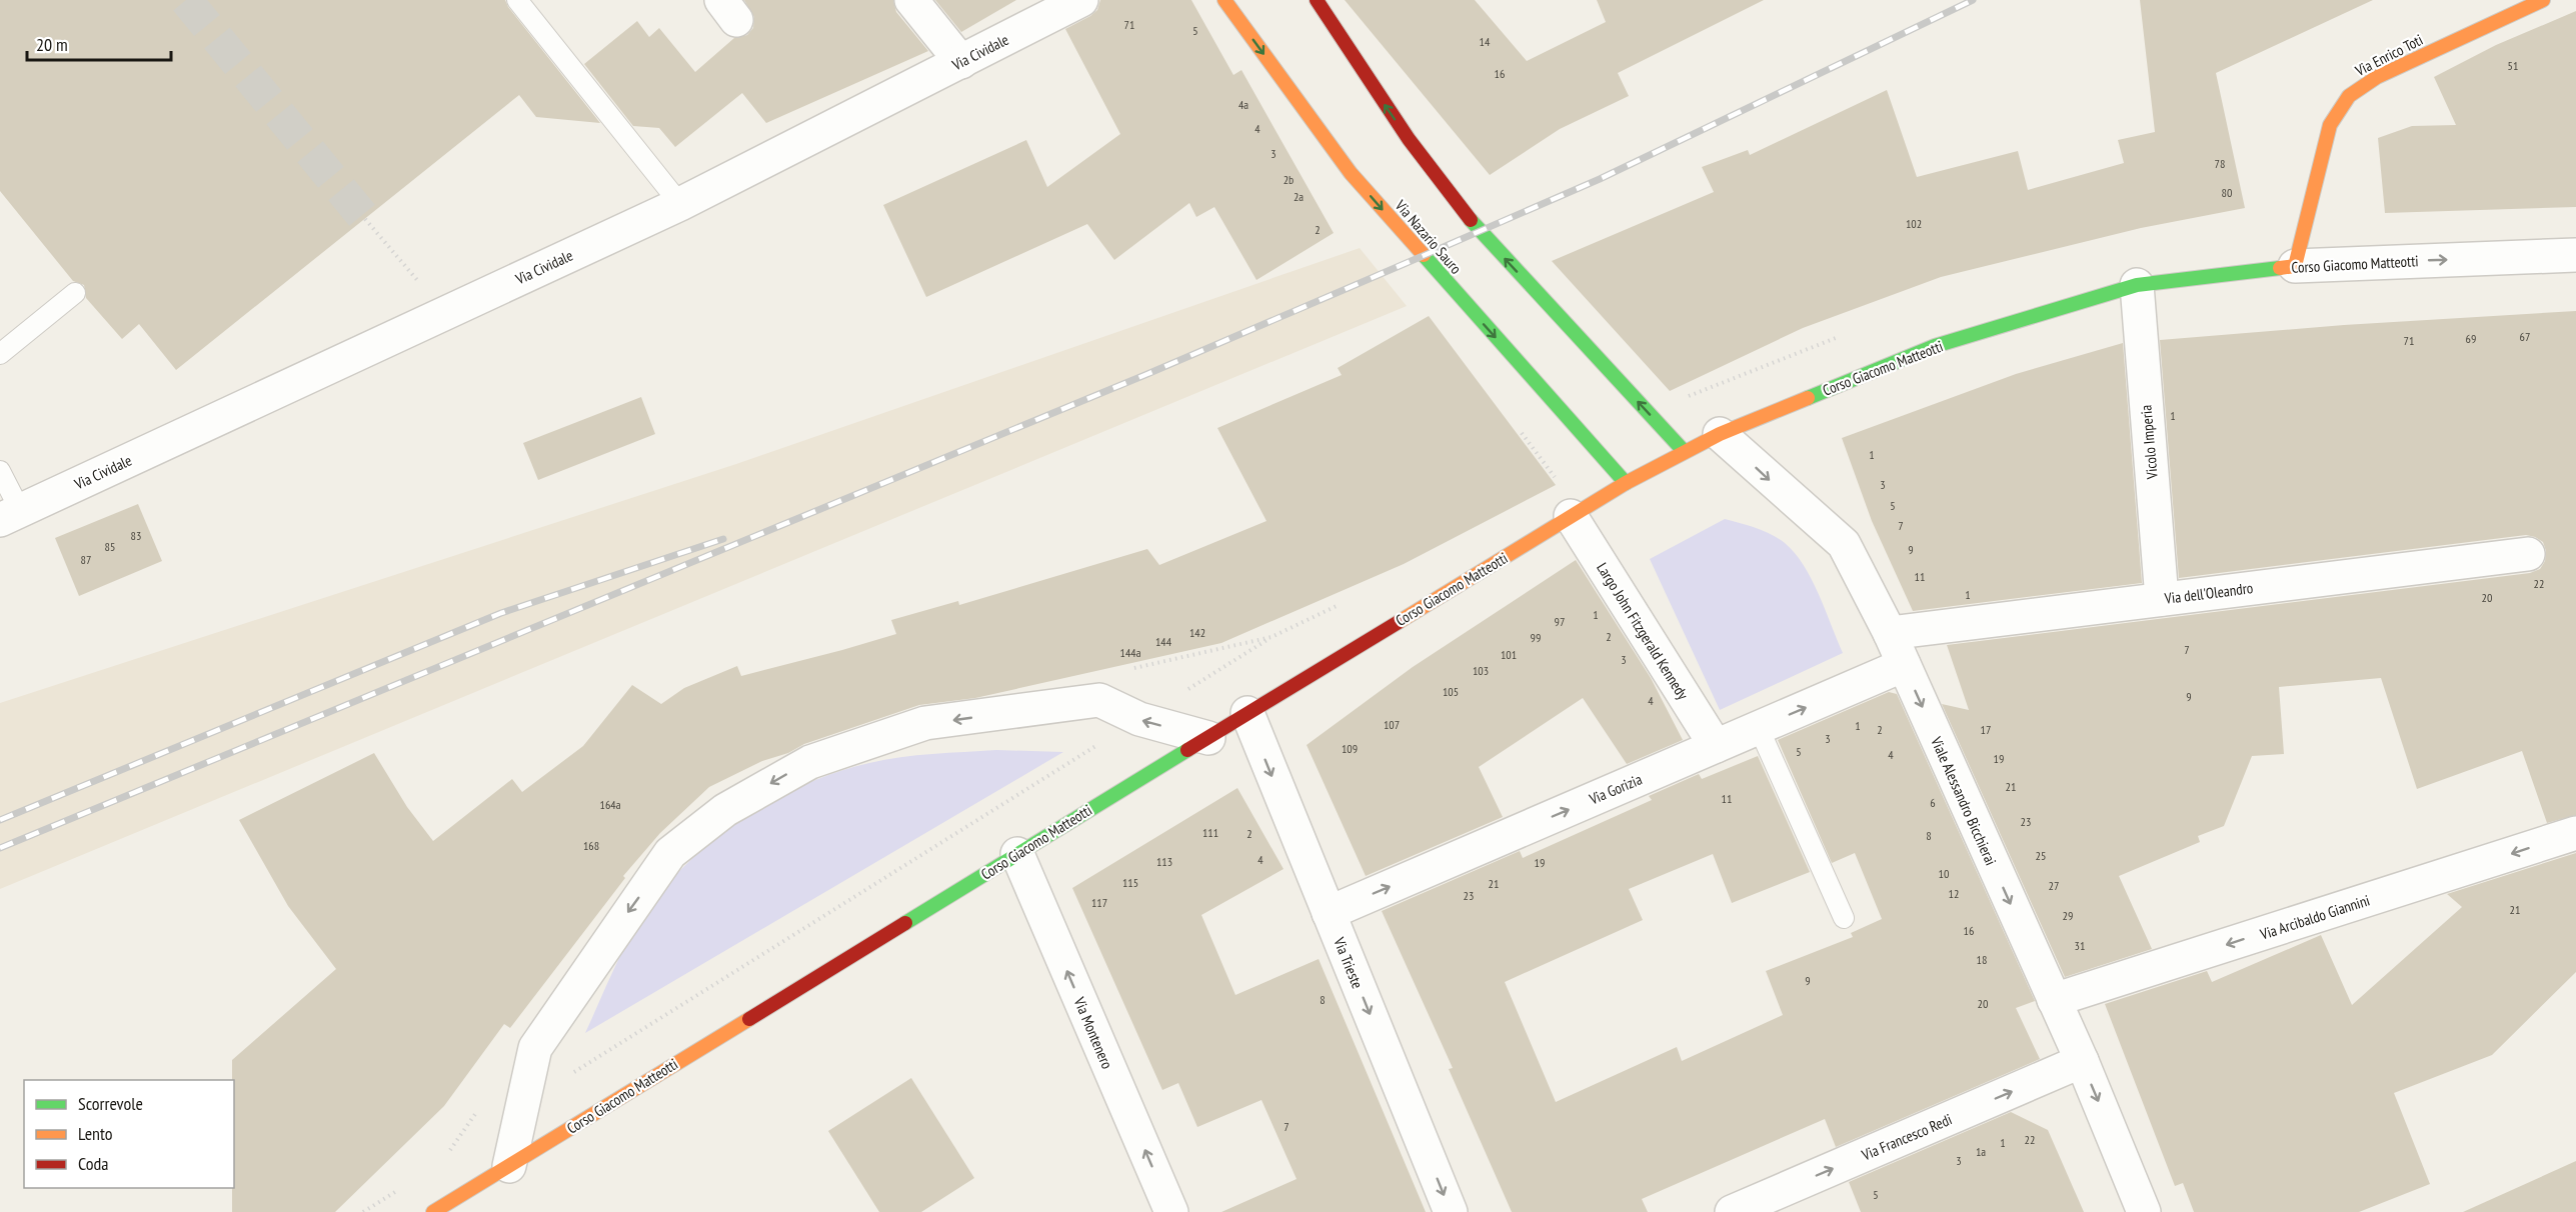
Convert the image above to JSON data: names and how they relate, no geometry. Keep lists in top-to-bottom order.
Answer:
{
  "streets": {
    "main road": ["Via Enrico Toti", "Via Nazario Sauro", "Corso Giacomo Matteotti"],
    "street": [
      "Via Cividale",
      "Vicolo Imperia",
      "Via dell'Oleandro",
      "Largo John Fitzgerald Kennedy",
      "Via Gorizia",
      "Viale Alessandro Bicchierai",
      "Via Arcibaldo Giannini",
      "Via Trieste",
      "Via Montenero",
      "Via Francesco Redi"
    ]
  },
  "crossings": [
    ["Via Enrico Toti", "Corso Giacomo Matteotti"],
    ["Via Nazario Sauro", "Corso Giacomo Matteotti"],
    ["Corso Giacomo Matteotti", "Vicolo Imperia"],
    ["Corso Giacomo Matteotti", "Largo John Fitzgerald Kennedy"],
    ["Corso Giacomo Matteotti", "Viale Alessandro Bicchierai"],
    ["Corso Giacomo Matteotti", "Via Trieste"],
    ["Corso Giacomo Matteotti", "Via Montenero"],
    ["Vicolo Imperia", "Via dell'Oleandro"],
    ["Via dell'Oleandro", "Viale Alessandro Bicchierai"],
    ["Largo John Fitzgerald Kennedy", "Via Gorizia"],
    ["Via Gorizia", "Viale Alessandro Bicchierai"],
    ["Via Gorizia", "Via Trieste"],
    ["Viale Alessandro Bicchierai", "Via Arcibaldo Giannini"],
    ["Viale Alessandro Bicchierai", "Via Francesco Redi"]
  ],
  "one_way": [
    "Via Gorizia",
    "Viale Alessandro Bicchierai",
    "Via Arcibaldo Giannini",
    "Via Trieste",
    "Via Montenero",
    "Via Francesco Redi"
  ],
  "house_numbers": [
    "71",
    "5",
    "14",
    "51",
    "16",
    "4a",
    "4",
    "3",
    "78",
    "2b",
    "80",
    "2a",
    "102",
    "2",
    "67",
    "69",
    "71",
    "1",
    "1",
    "3",
    "5",
    "7",
    "83",
    "85",
    "9",
    "87",
    "11",
    "22",
    "1",
    "20",
    "1",
    "97",
    "142",
    "2",
    "99",
    "144",
    "7",
    "144a",
    "101",
    "3",
    "103",
    "105",
    "9",
    "4",
    "107",
    "1",
    "2",
    "17",
    "3",
    "109",
    "5",
    "4",
    "19",
    "21",
    "11",
    "6",
    "164a",
    "23",
    "111",
    "2",
    "8",
    "168",
    "25",
    "4",
    "113",
    "19",
    "10",
    "115",
    "21",
    "27",
    "12",
    "23",
    "117",
    "21",
    "29",
    "16",
    "31",
    "18",
    "9",
    "8",
    "20",
    "7",
    "22",
    "1",
    "1a",
    "3",
    "5"
  ],
  "legend": ["Scorrevole", "Lento", "Coda"],
  "scale_bar": "20 m"
}
